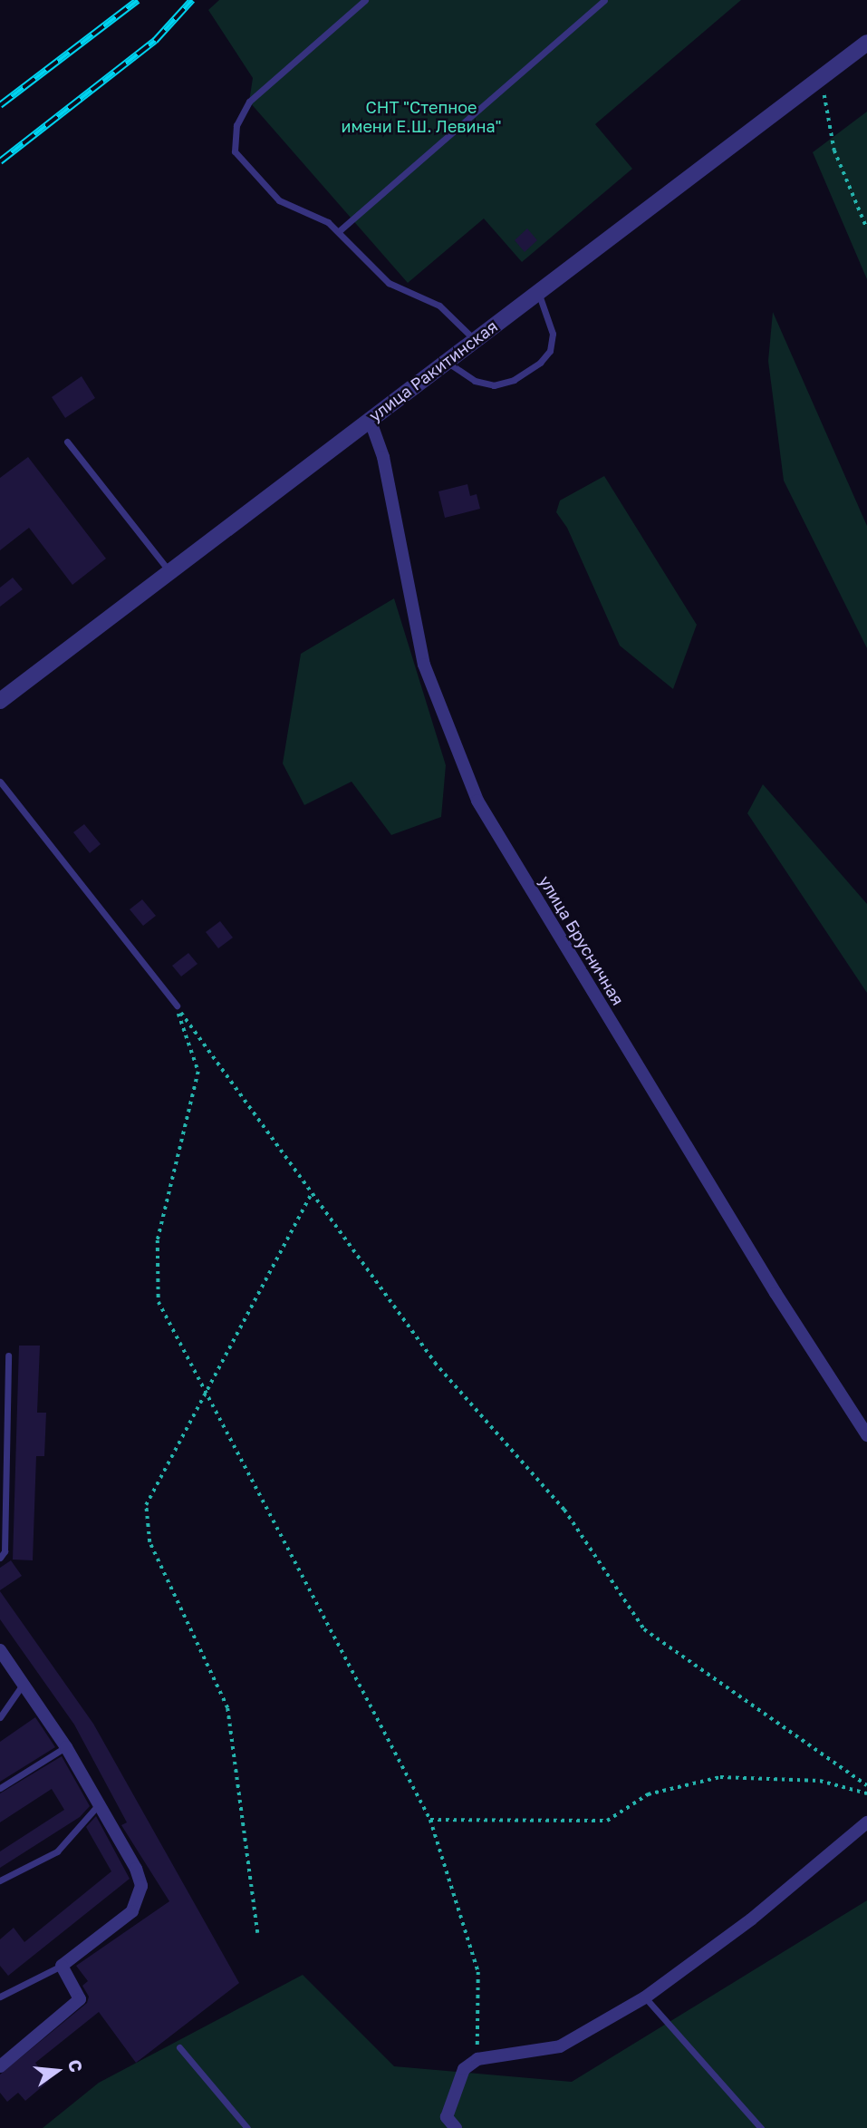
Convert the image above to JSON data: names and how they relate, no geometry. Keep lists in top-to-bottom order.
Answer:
{
  "streets": {
    "street": ["улица Ракитинская", "улица Брусничная"]
  },
  "crossings": [
    ["улица Ракитинская", "улица Брусничная"]
  ],
  "parks": ["СНТ \"Степное имени Е.Ш. Левина\""],
  "north": "right"
}
